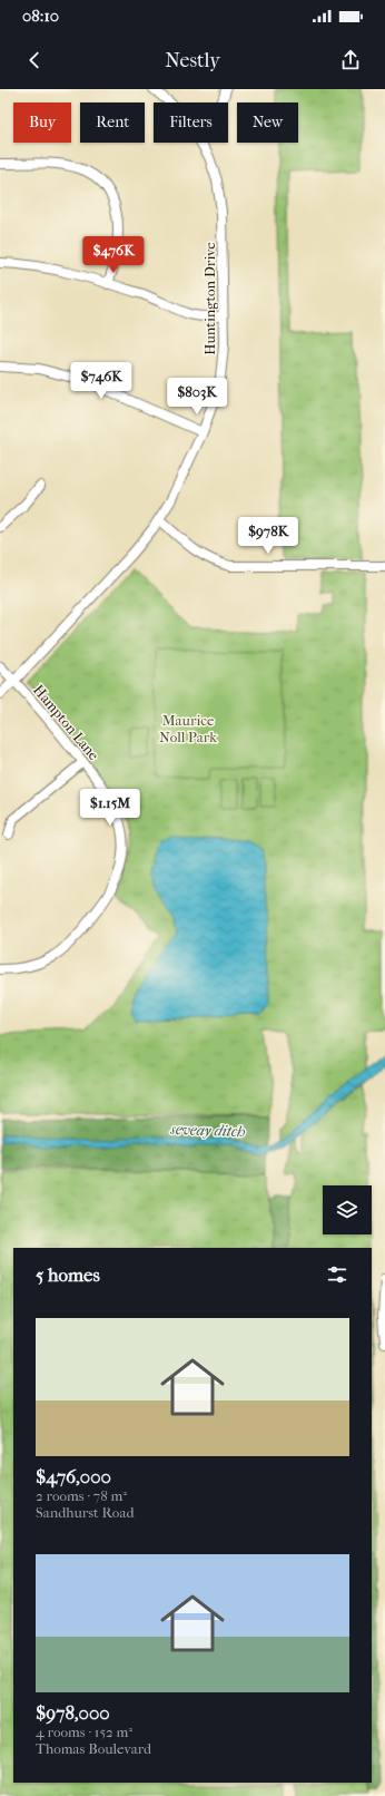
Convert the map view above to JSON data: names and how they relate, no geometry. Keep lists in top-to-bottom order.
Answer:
{
  "streets": {
    "street": ["Huntington Drive", "Hampton Lane"]
  },
  "crossings": [
    ["Huntington Drive", "Hampton Lane"]
  ],
  "water": ["seveay ditch"],
  "parks": ["Maurice Noll Park"],
  "page": {
    "status": "08:10",
    "header": "Nestly",
    "chip": [
      "Buy",
      "Rent",
      "Filters",
      "New"
    ],
    "price": [
      "$476K",
      "$746K",
      "$803K",
      "$978K",
      "$1.15M"
    ],
    "heading": "5 homes",
    "list": [
      {
        "name": "$476,000",
        "note": "2 rooms · 78 m² · Sandhurst Road"
      },
      {
        "name": "$978,000",
        "note": "4 rooms · 152 m² · Thomas Boulevard"
      }
    ]
  }
}
